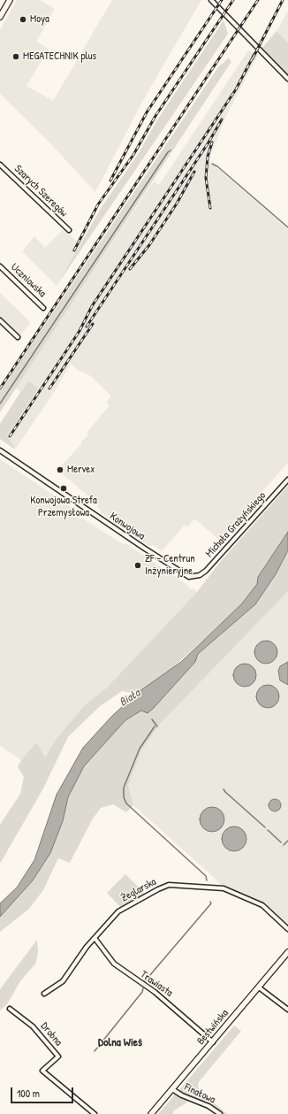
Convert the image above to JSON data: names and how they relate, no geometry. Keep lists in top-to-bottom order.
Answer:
{
  "streets": {
    "street": [
      "Szarych Szeregów",
      "Uczniowska",
      "Michała Grażyńskiego",
      "Konwojowa",
      "Żeglarska",
      "Trawiasta",
      "Bestwińska",
      "Drobna",
      "Finałowa"
    ]
  },
  "crossings": [
    ["Michała Grażyńskiego", "Konwojowa"],
    ["Żeglarska", "Trawiasta"],
    ["Trawiasta", "Bestwińska"],
    ["Bestwińska", "Finałowa"]
  ],
  "districts": ["Dolna Wieś"],
  "water": ["Biała"],
  "places": [
    "Moya",
    "MEGATECHNIK plus",
    "Mervex",
    "Konwojowa Strefa Przemysłowa",
    "ZF - Centrun Inżynieryjne"
  ],
  "scale_bar": "100 m"
}
